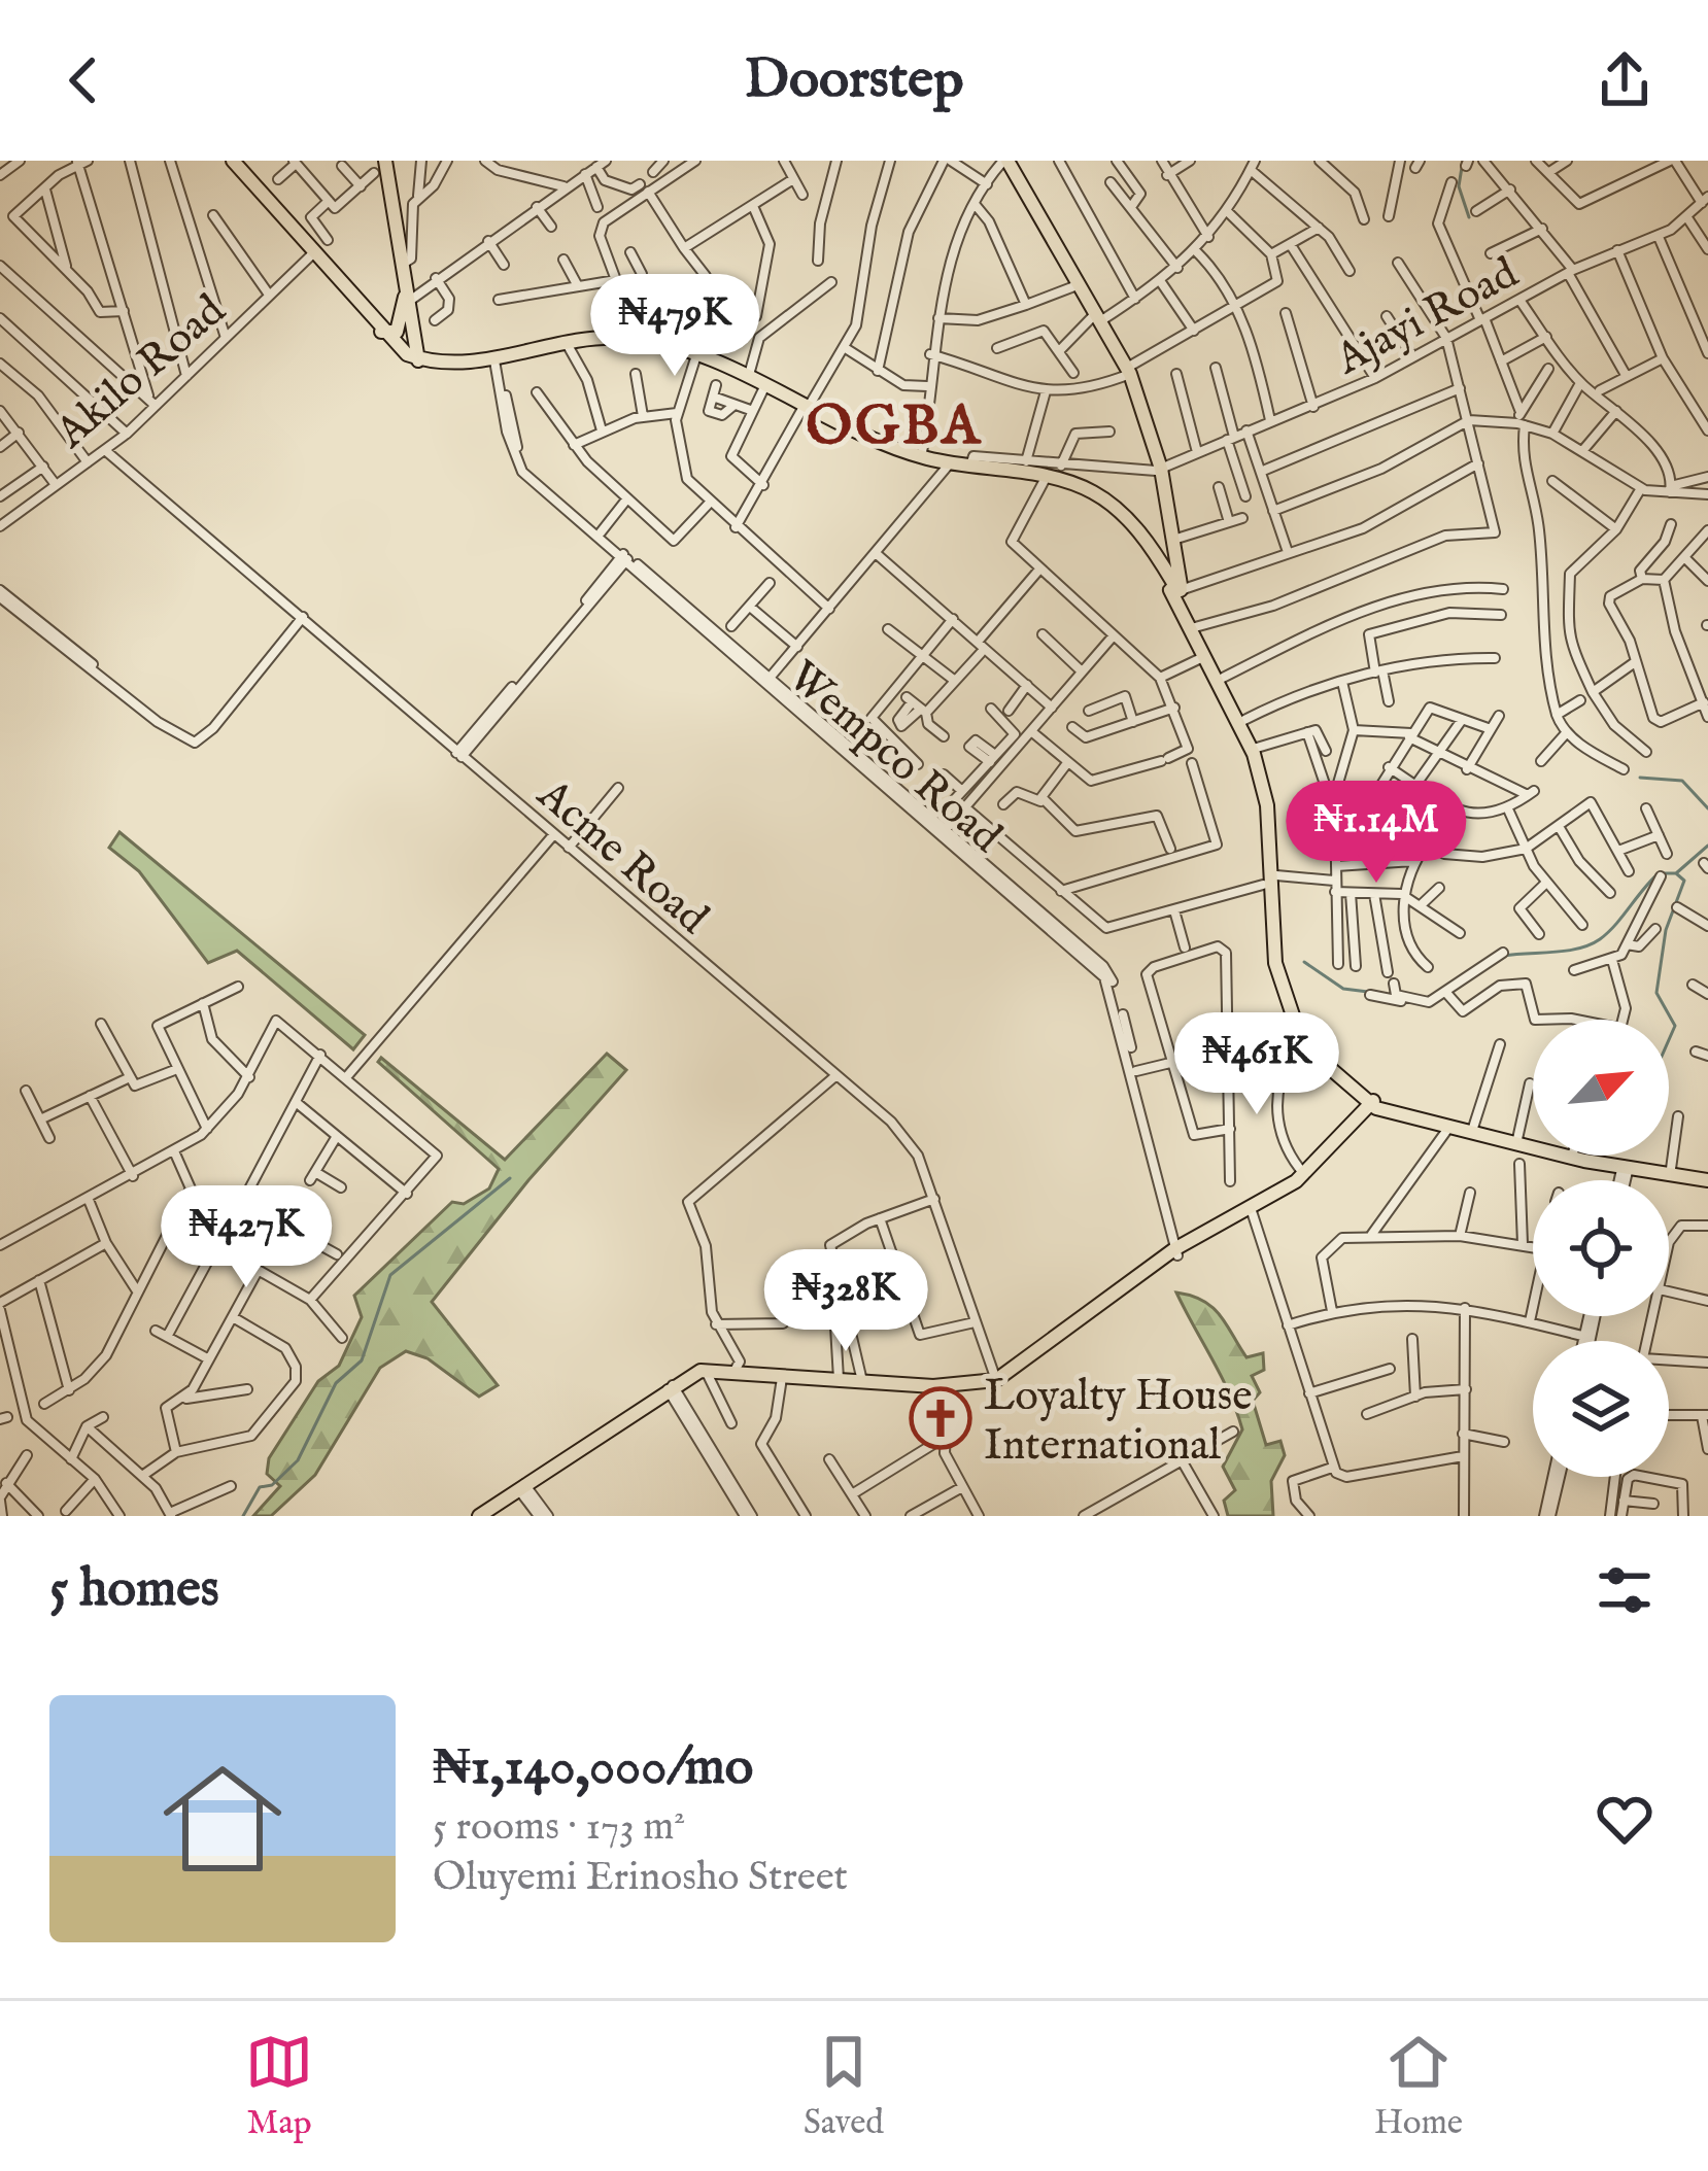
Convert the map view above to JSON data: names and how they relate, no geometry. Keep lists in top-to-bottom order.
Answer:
{
  "streets": {
    "street": [
      "Ajayi Road",
      "Akilo Road",
      "Wempco Road",
      "Acme Road"
    ]
  },
  "crossings": [
    ["Akilo Road", "Acme Road"]
  ],
  "districts": ["OGBA"],
  "places": {
    "church": ["Loyalty House International"]
  },
  "north": "top right",
  "page": {
    "header": "Doorstep",
    "price": [
      "₦479K",
      "₦1.14M",
      "₦461K",
      "₦427K",
      "₦328K"
    ],
    "heading": "5 homes",
    "list": [
      {
        "name": "₦1,140,000/mo",
        "note": "5 rooms · 173 m² · Oluyemi Erinosho Street"
      }
    ],
    "tabs": ["Map", "Saved", "Home"]
  }
}
